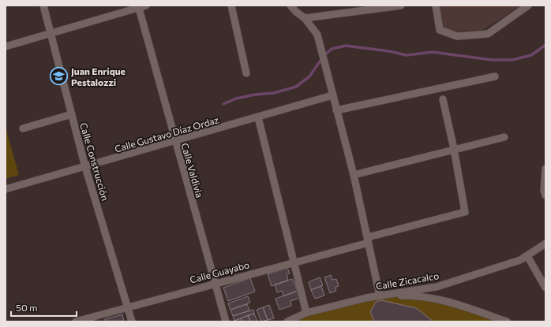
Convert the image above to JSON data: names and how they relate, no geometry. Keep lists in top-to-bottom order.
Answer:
{
  "streets": {
    "street": [
      "Calle Gustavo Díaz Ordaz",
      "Calle Construcción",
      "Calle Valdivia",
      "Calle Guayabo",
      "Calle Zicacalco"
    ]
  },
  "crossings": [
    ["Calle Gustavo Díaz Ordaz", "Calle Construcción"],
    ["Calle Gustavo Díaz Ordaz", "Calle Valdivia"],
    ["Calle Construcción", "Calle Guayabo"],
    ["Calle Valdivia", "Calle Guayabo"]
  ],
  "places": {
    "school or university": ["Juan Enrique Pestalozzi"]
  },
  "scale_bar": "50 m"
}
